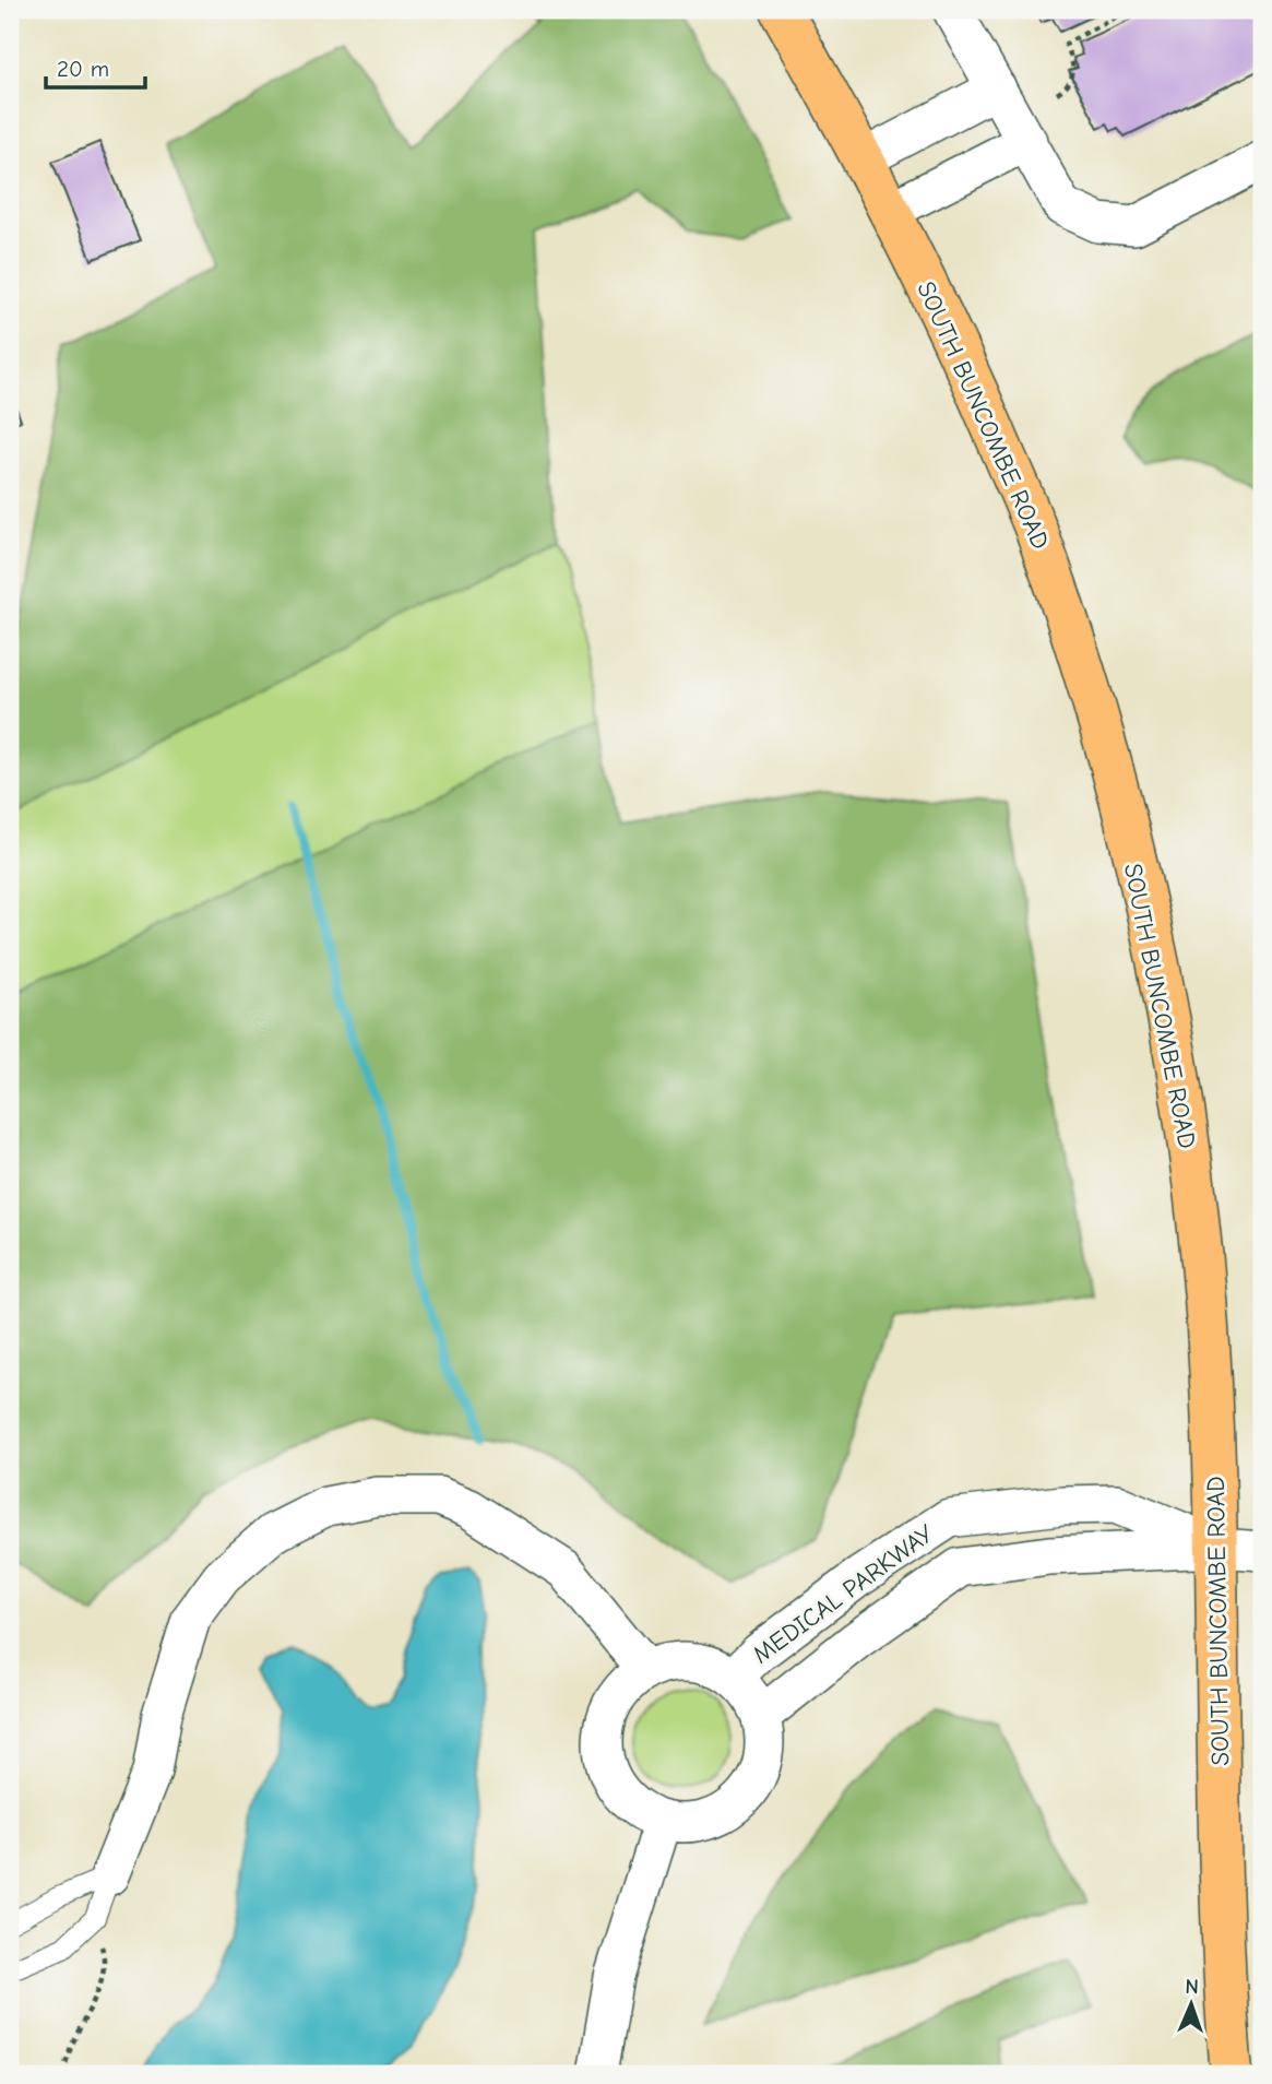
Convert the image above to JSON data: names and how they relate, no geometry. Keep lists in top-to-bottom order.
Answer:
{
  "streets": {
    "main road": ["SOUTH BUNCOMBE ROAD"],
    "street": ["MEDICAL PARKWAY"]
  },
  "crossings": [
    ["SOUTH BUNCOMBE ROAD", "MEDICAL PARKWAY"]
  ],
  "scale_bar": "20 m",
  "north": "top"
}
